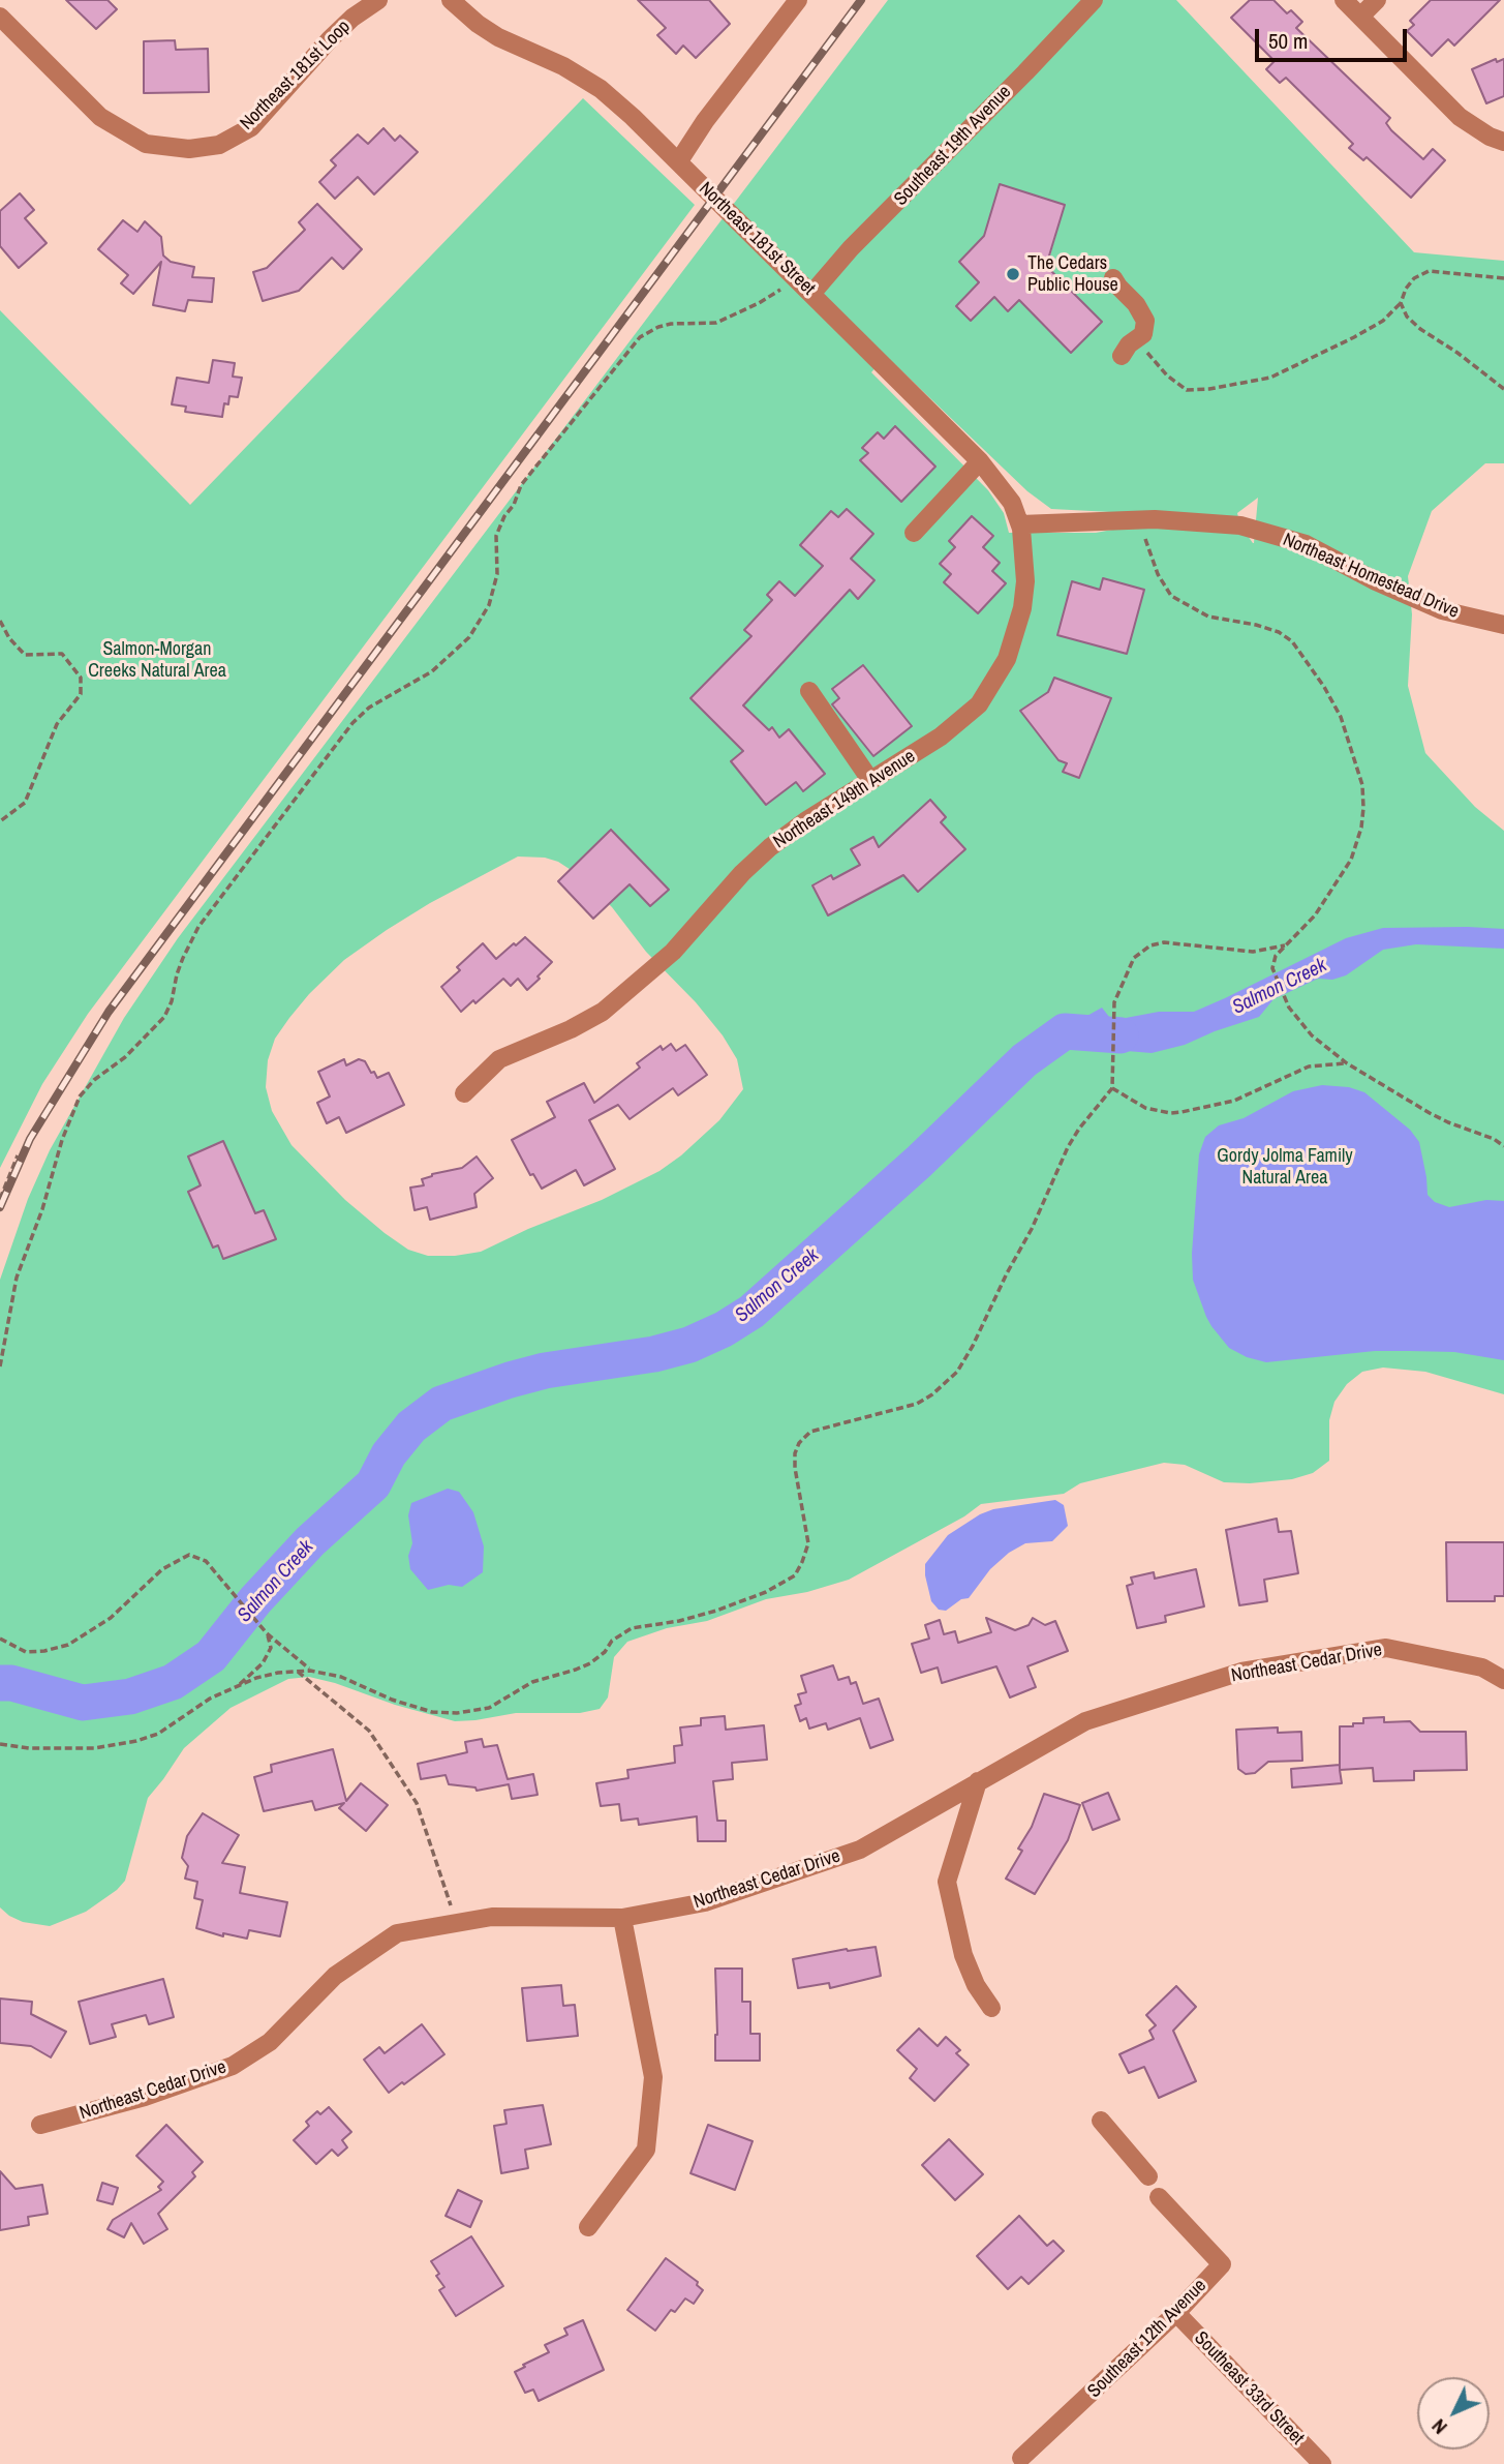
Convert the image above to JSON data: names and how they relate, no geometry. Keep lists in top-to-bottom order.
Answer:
{
  "streets": {
    "street": [
      "Northeast 181st Loop",
      "Southeast 19th Avenue",
      "Northeast 181st Street",
      "Northeast Homestead Drive",
      "Northeast 149th Avenue",
      "Northeast Cedar Drive",
      "Southeast 12th Avenue",
      "Southeast 33rd Street"
    ]
  },
  "crossings": [
    ["Southeast 19th Avenue", "Northeast 181st Street"],
    ["Northeast 181st Street", "Northeast Homestead Drive"],
    ["Northeast 181st Street", "Northeast 149th Avenue"],
    ["Northeast Homestead Drive", "Northeast 149th Avenue"],
    ["Southeast 12th Avenue", "Southeast 33rd Street"]
  ],
  "water": ["Salmon Creek"],
  "parks": ["Salmon-Morgan Creeks Natural Area", "Gordy Jolma Family Natural Area"],
  "places": ["The Cedars Public House"],
  "scale_bar": "50 m",
  "north": "bottom left"
}
